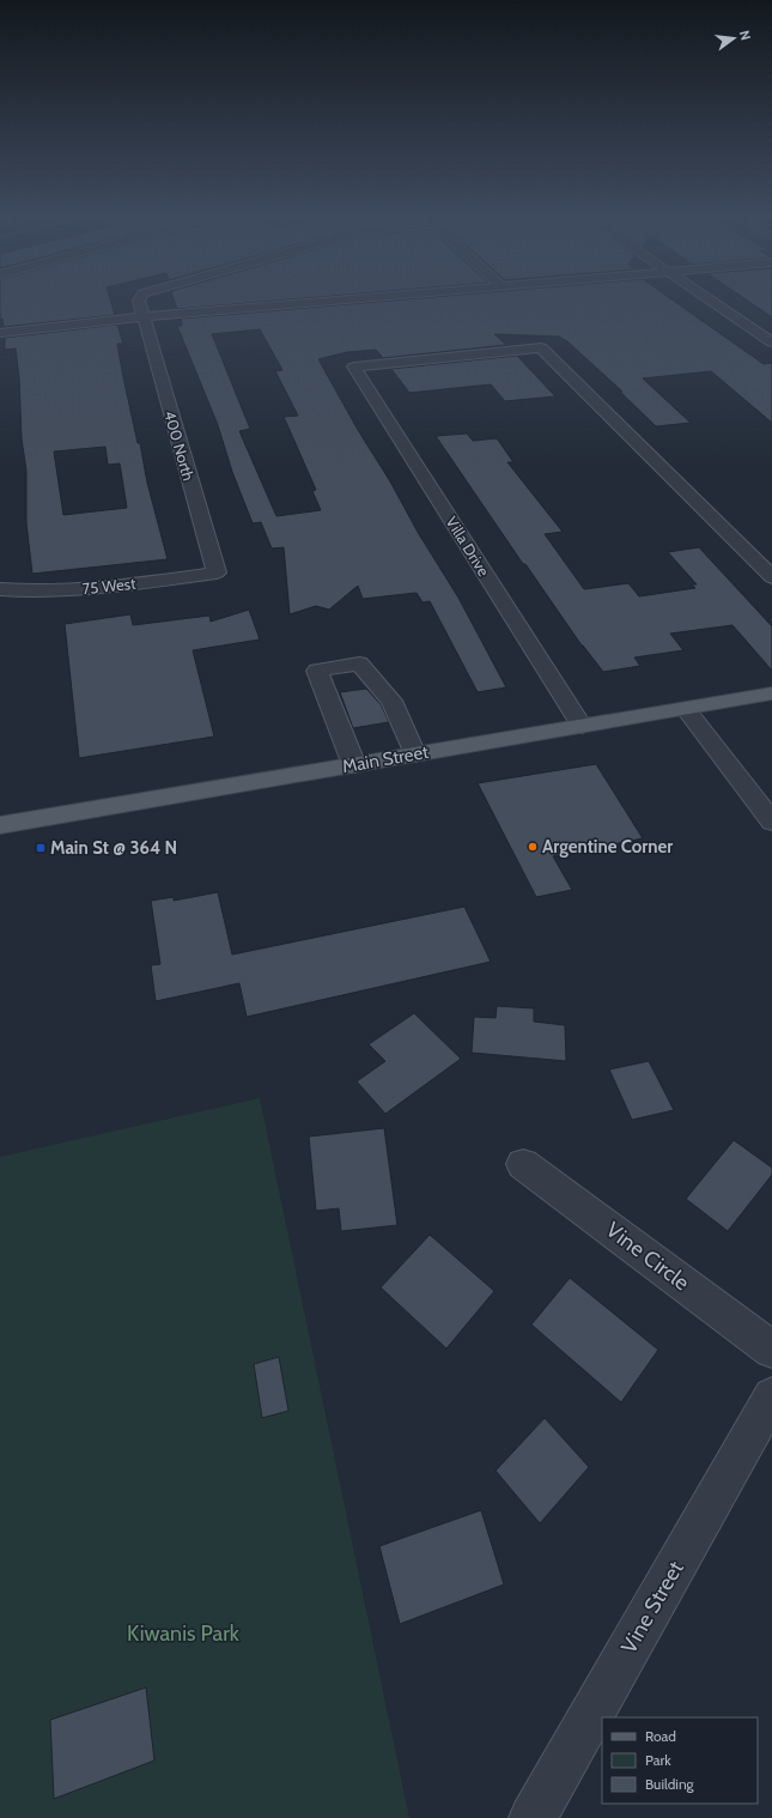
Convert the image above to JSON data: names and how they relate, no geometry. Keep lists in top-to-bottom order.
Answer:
{
  "streets": {
    "main road": ["Main Street"],
    "street": [
      "400 North",
      "Villa Drive",
      "75 West",
      "Vine Circle",
      "Vine Street"
    ]
  },
  "crossings": [
    ["400 North", "75 West"],
    ["Villa Drive", "Main Street"]
  ],
  "parks": ["Kiwanis Park"],
  "places": {
    "other": ["Argentine Corner"],
    "transit": ["Main St @ 364 N"]
  },
  "legend": ["Road", "Park", "Building"],
  "north": "right"
}
